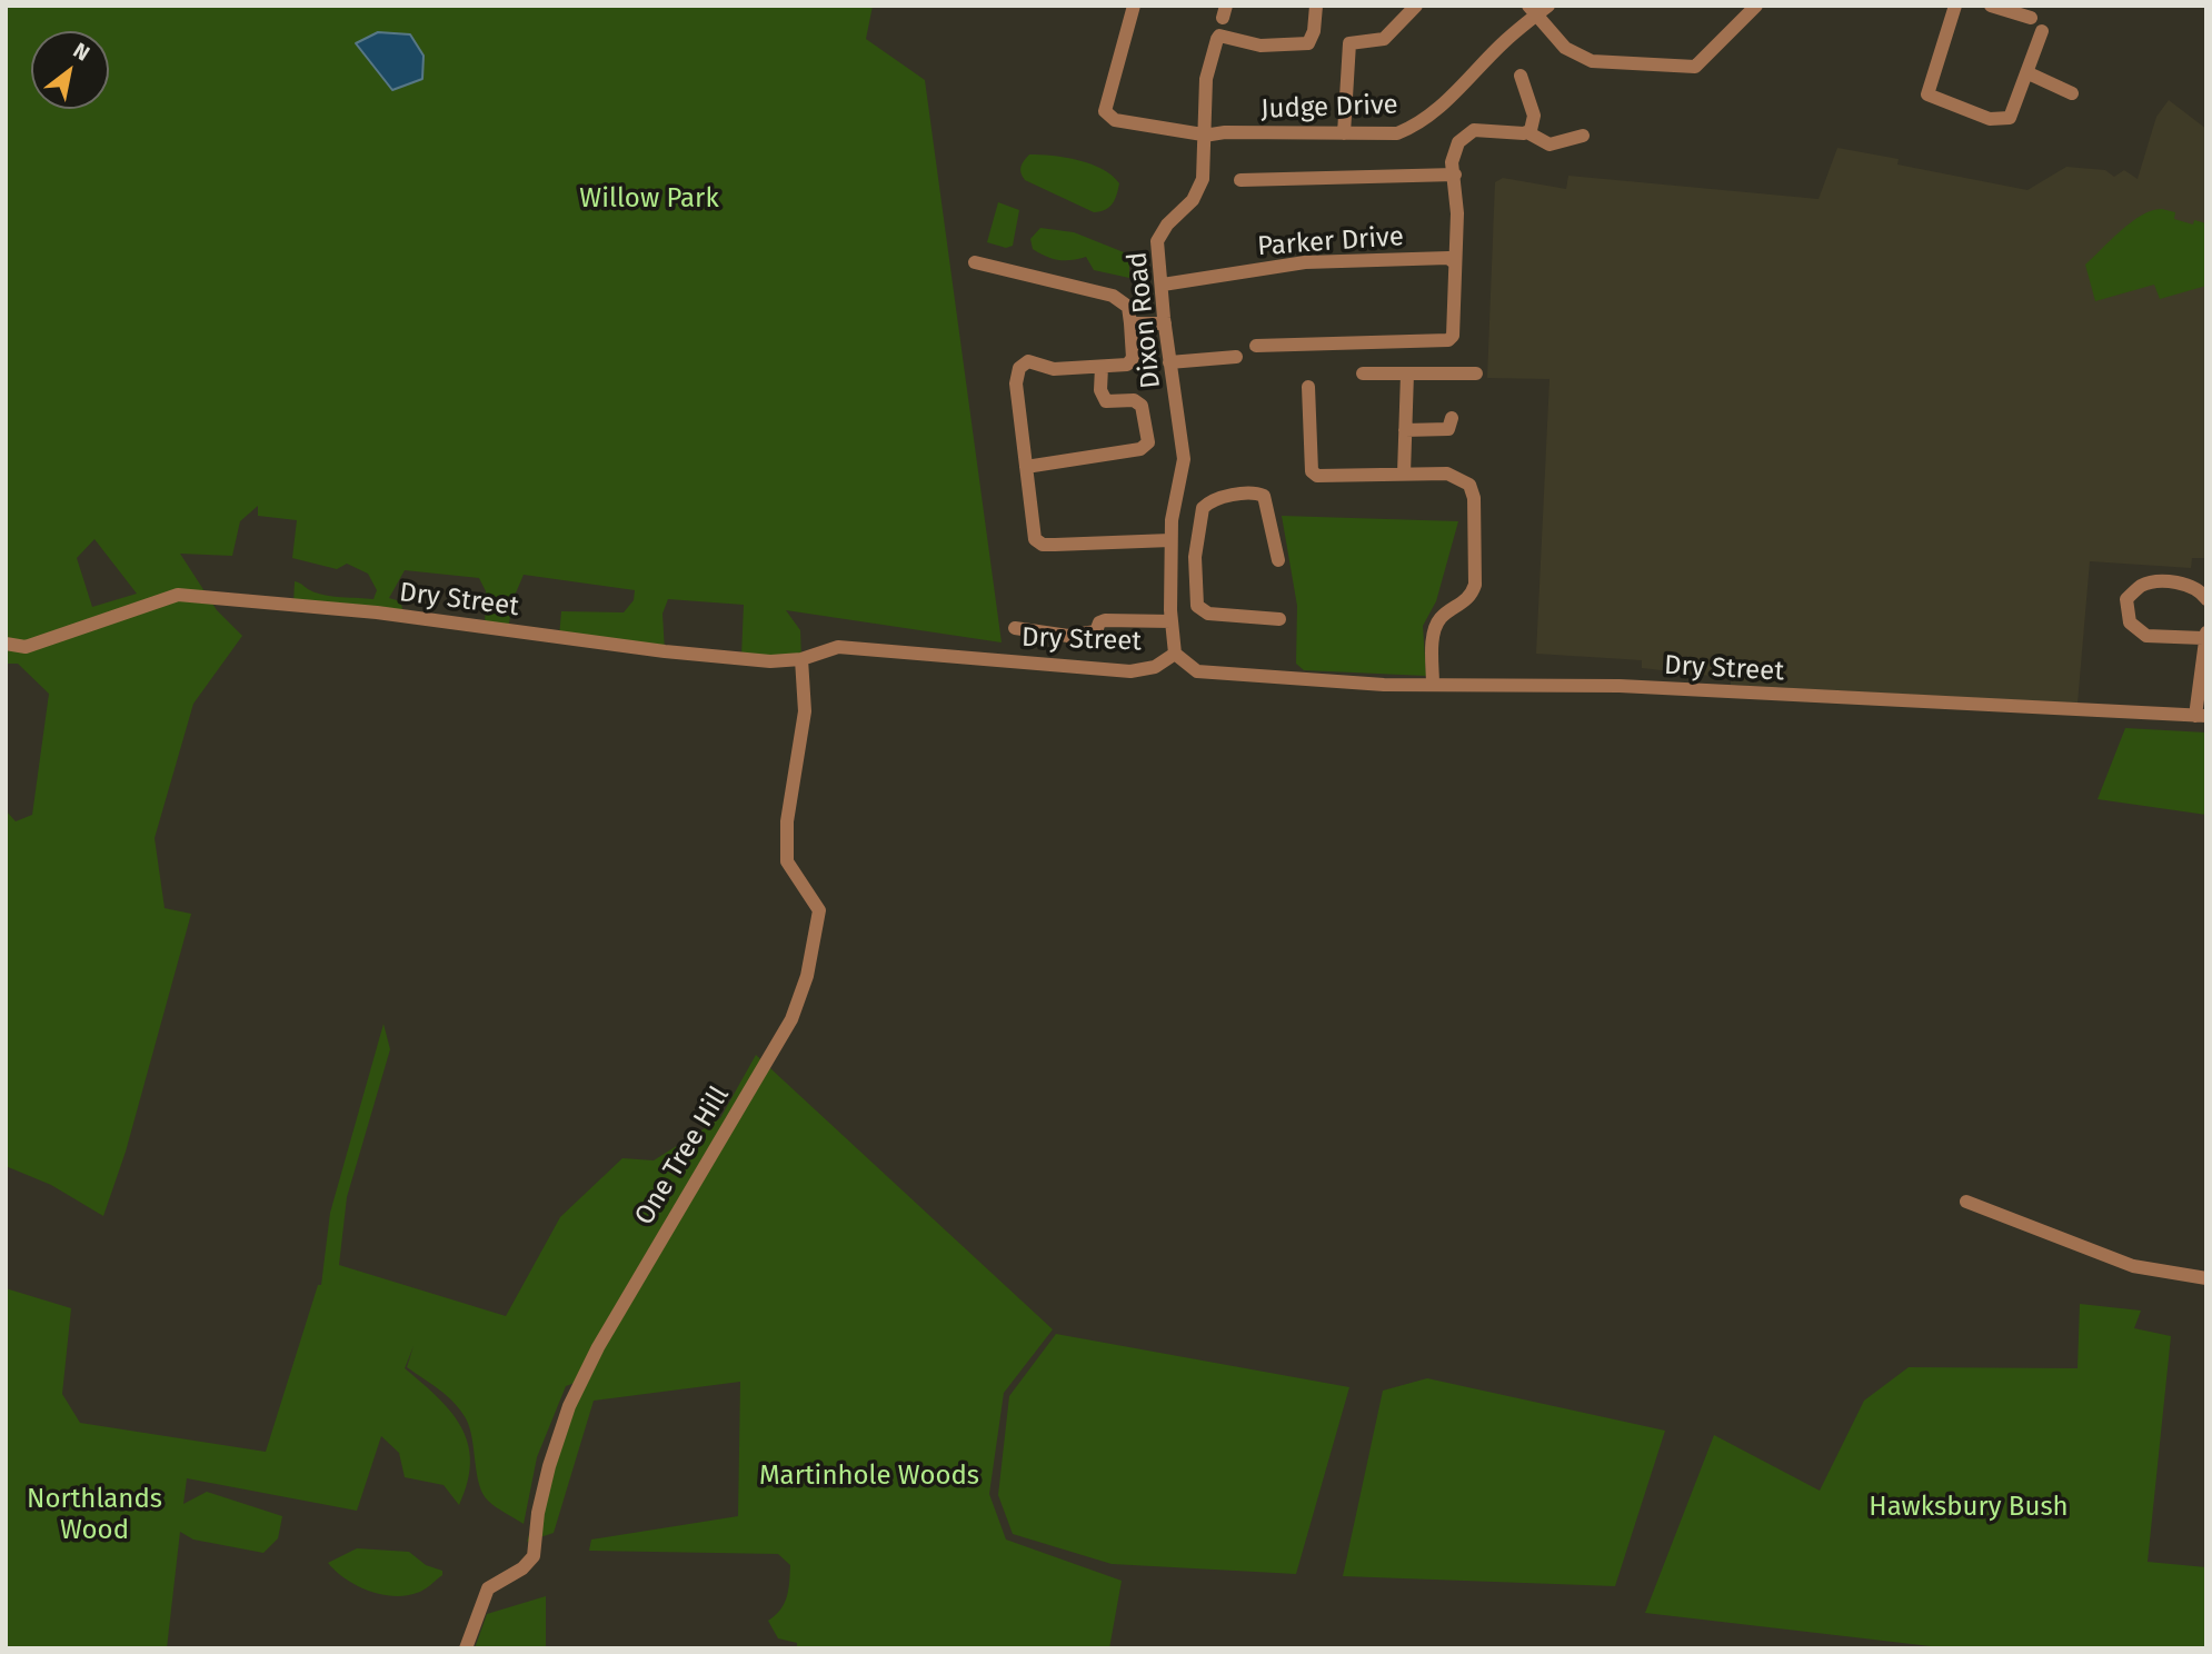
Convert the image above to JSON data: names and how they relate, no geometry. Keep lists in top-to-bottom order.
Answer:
{
  "streets": {
    "street": [
      "Judge Drive",
      "Parker Drive",
      "Dixon Road",
      "Dry Street",
      "One Tree Hill"
    ]
  },
  "crossings": [
    ["Judge Drive", "Dixon Road"],
    ["Parker Drive", "Dixon Road"],
    ["Dixon Road", "Dry Street"],
    ["Dry Street", "One Tree Hill"]
  ],
  "parks": [
    "Willow Park",
    "Martinhole Woods",
    "Northlands Wood",
    "Hawksbury Bush"
  ],
  "north": "top right"
}
